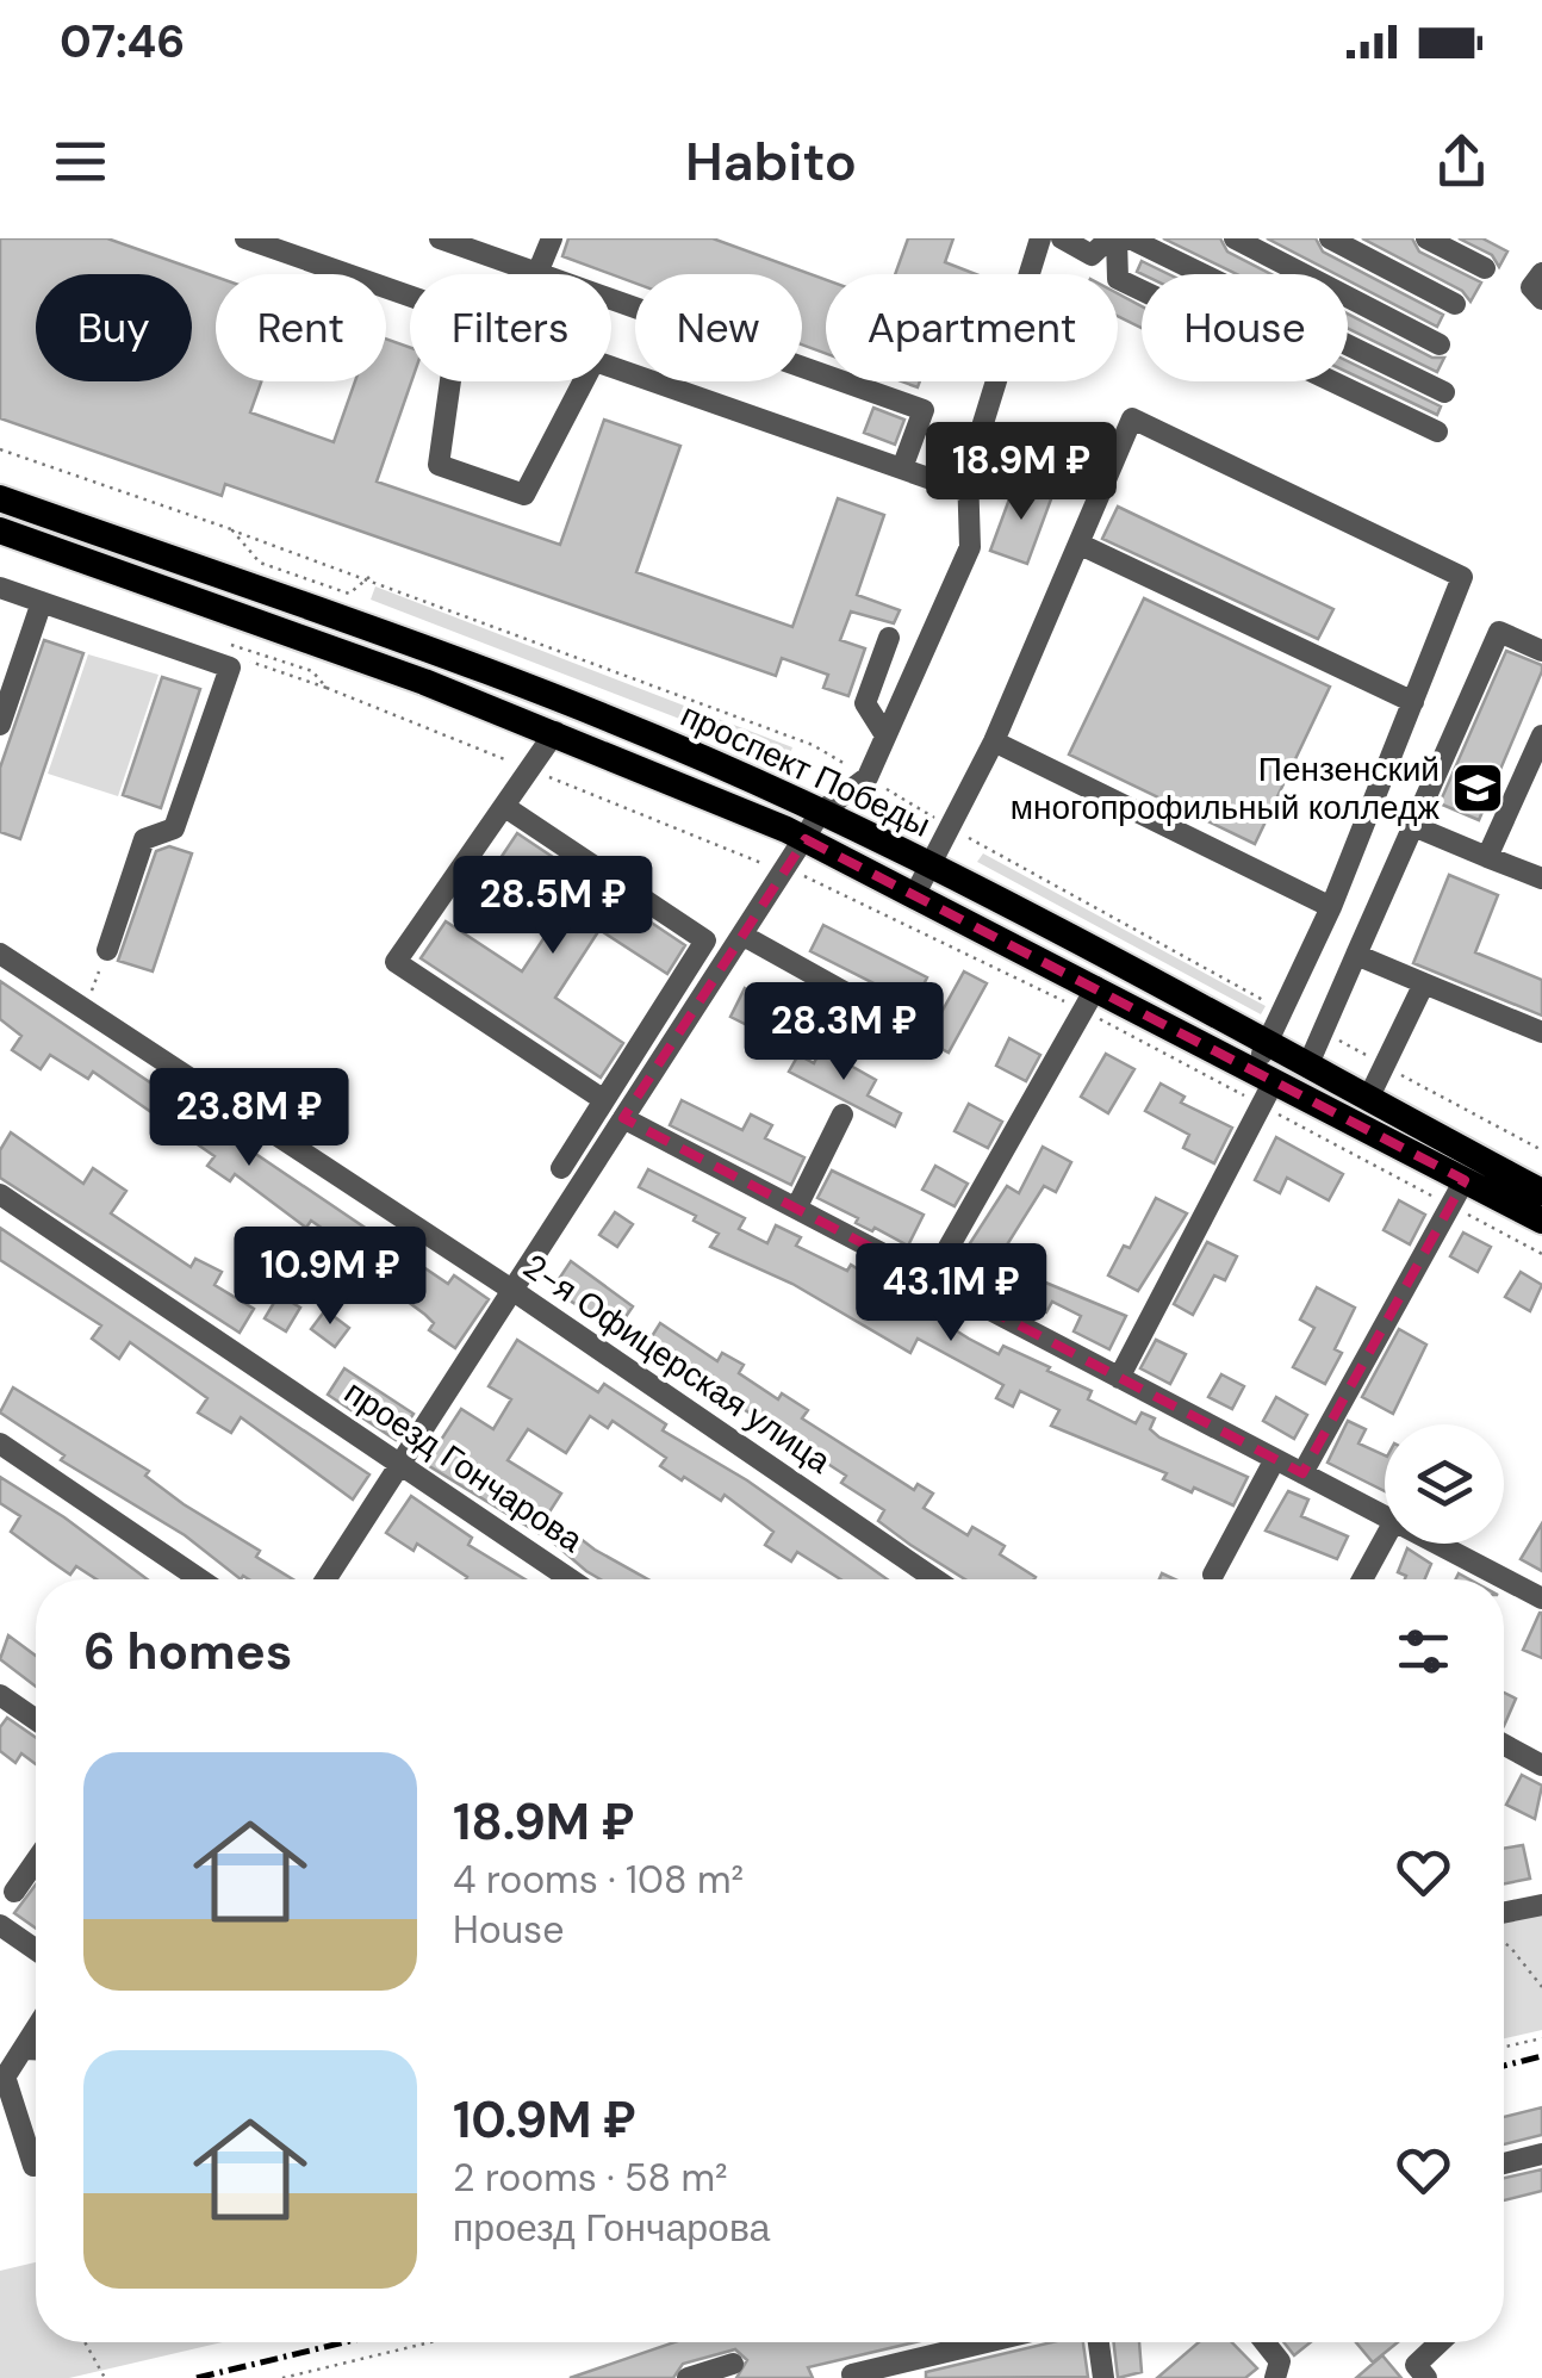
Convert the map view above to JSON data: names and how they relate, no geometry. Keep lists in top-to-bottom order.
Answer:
{
  "streets": {
    "main road": ["проспект Победы"],
    "street": ["2-я Офицерская улица", "проезд Гончарова"]
  },
  "places": {
    "school or university": ["Пензенский многопрофильный колледж"]
  },
  "page": {
    "status": "07:46",
    "header": "Habito",
    "chip": [
      "Buy",
      "Rent",
      "Filters",
      "New",
      "Apartment",
      "House"
    ],
    "price": [
      "18.9M ₽",
      "28.5M ₽",
      "28.3M ₽",
      "23.8M ₽",
      "10.9M ₽",
      "43.1M ₽"
    ],
    "heading": "6 homes",
    "list": [
      {
        "name": "18.9M ₽",
        "note": "4 rooms · 108 m² · House"
      },
      {
        "name": "10.9M ₽",
        "note": "2 rooms · 58 m² · проезд Гончарова"
      }
    ]
  }
}
